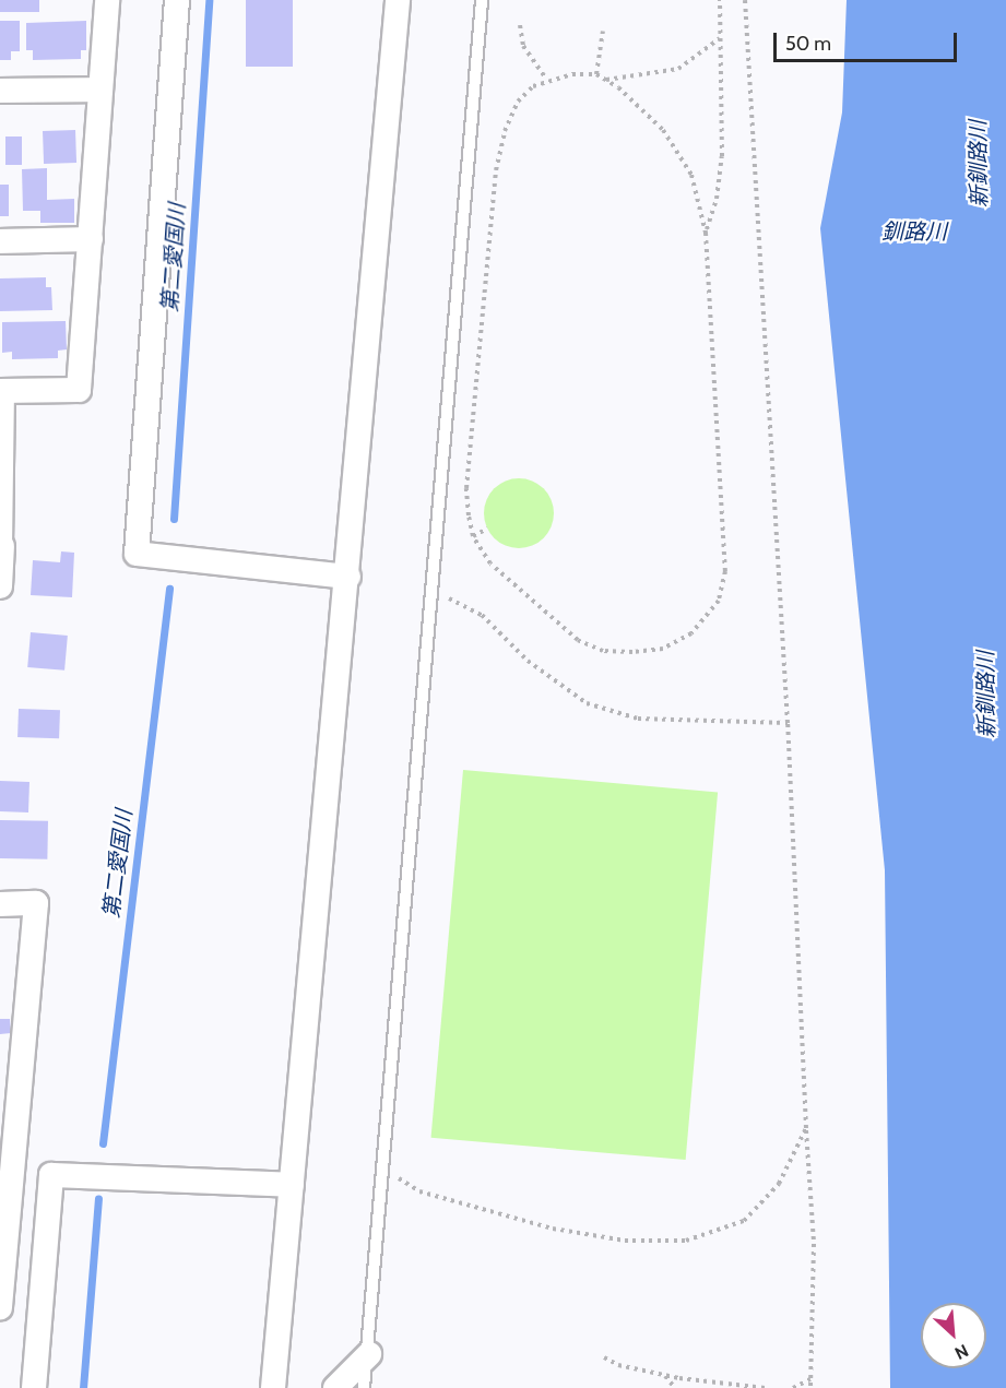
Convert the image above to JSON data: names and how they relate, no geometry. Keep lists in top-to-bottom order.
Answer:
{
  "water": ["新釧路川", "釧路川", "第二愛国川"],
  "scale_bar": "50 m",
  "north": "bottom right"
}
